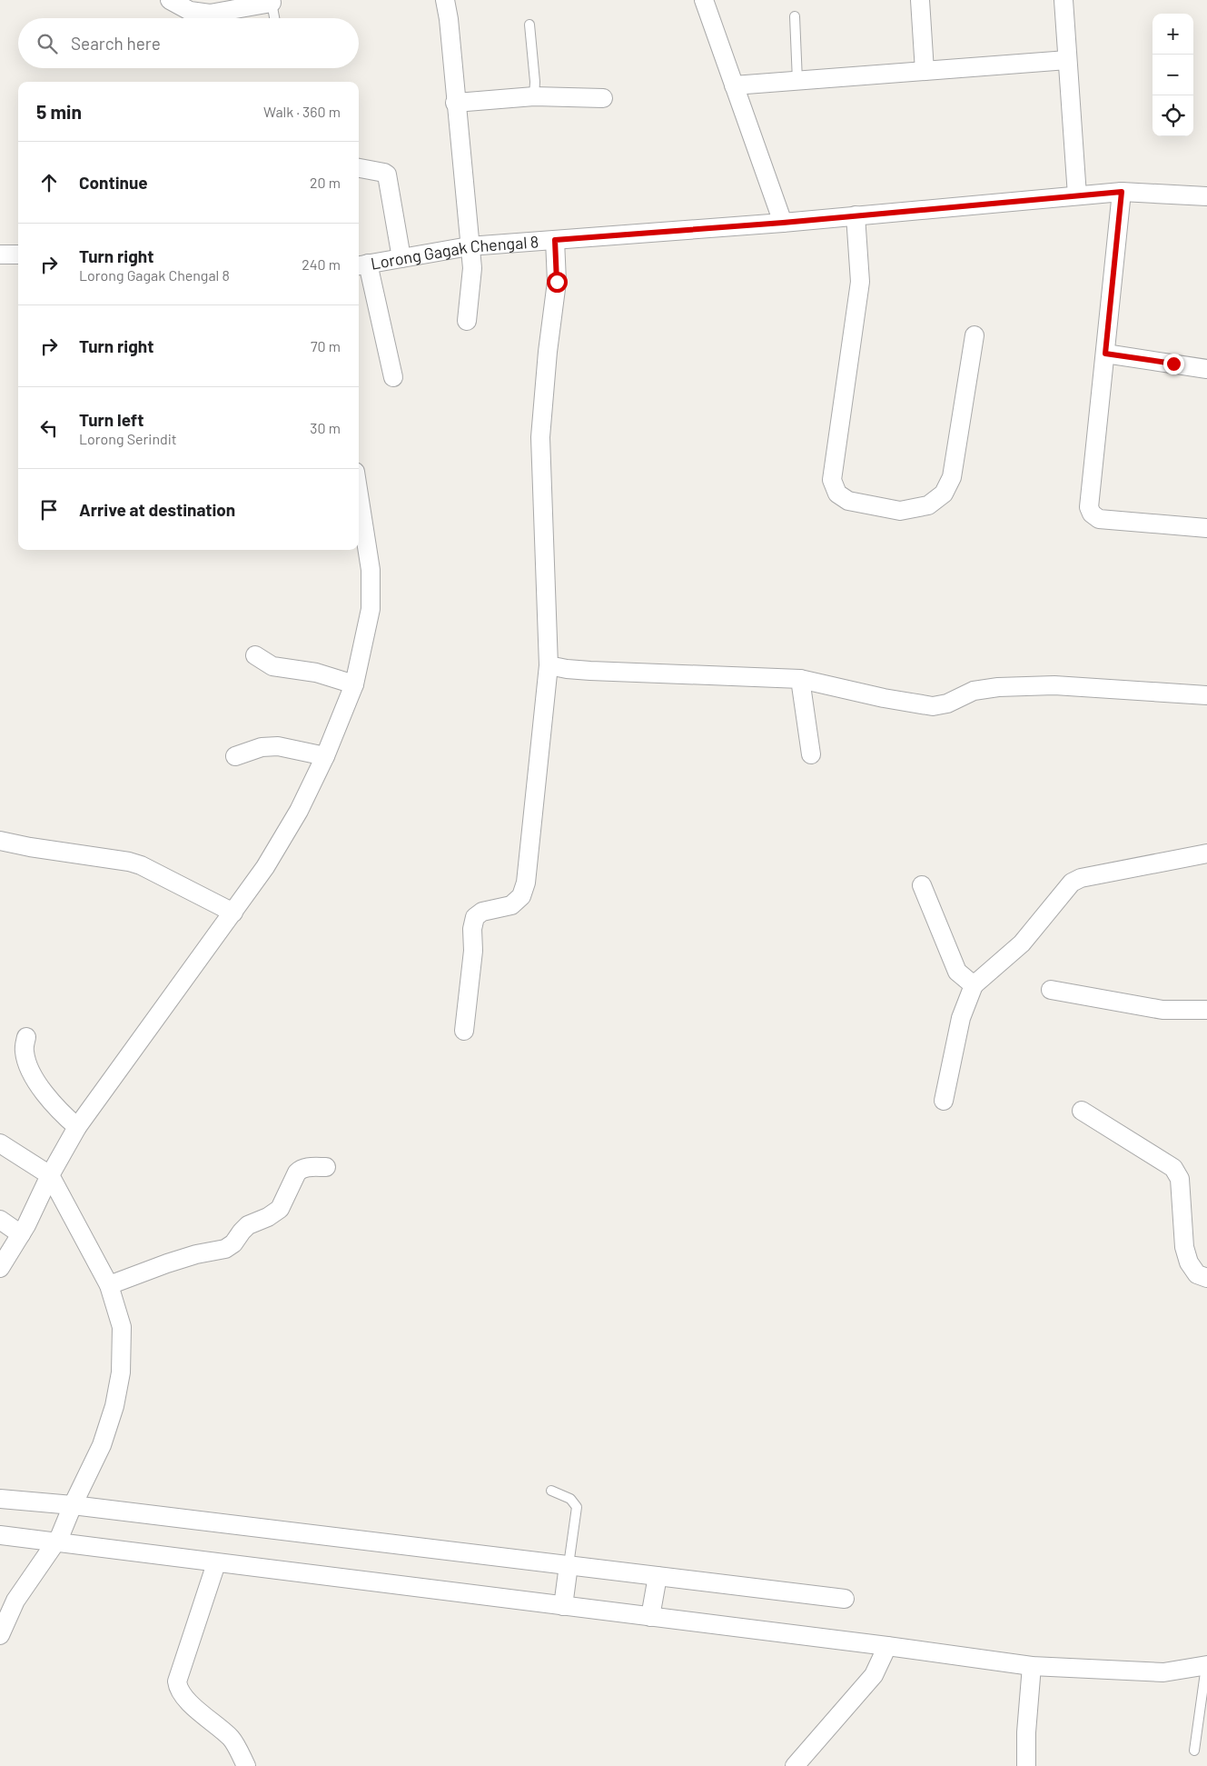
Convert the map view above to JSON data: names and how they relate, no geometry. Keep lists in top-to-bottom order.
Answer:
{
  "streets": {
    "street": ["Lorong Gagak Chengal 8"]
  },
  "page": {
    "map_buttons": ["+", "−"],
    "search": "Search here",
    "heading": ["5 min", "Walk · 360 m"],
    "list": [
      ["Continue", "20 m"],
      ["Turn right", "Lorong Gagak Chengal 8", "240 m"],
      ["Turn right", "70 m"],
      ["Turn left", "Lorong Serindit", "30 m"],
      "Arrive at destination"
    ]
  }
}
